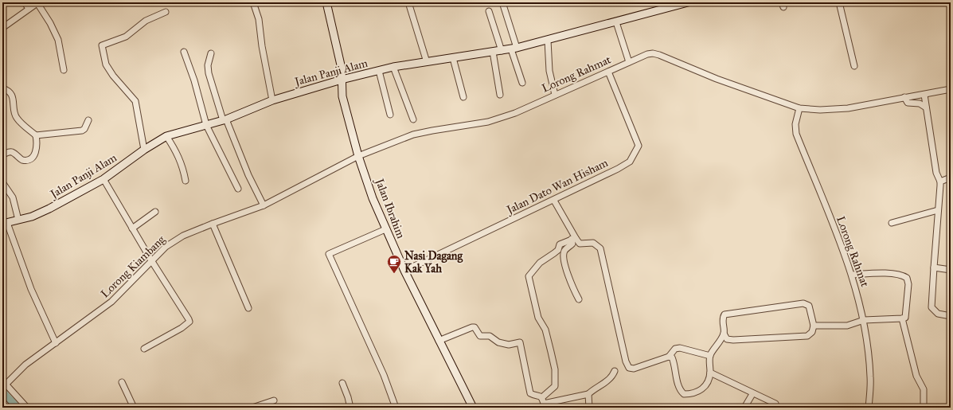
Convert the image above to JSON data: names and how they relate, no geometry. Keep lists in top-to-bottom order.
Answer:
{
  "streets": {
    "main road": ["Jalan Panji Alam", "Jalan Ibrahim"],
    "street": ["Lorong Rahmat", "Jalan Dato Wan Hisham", "Lorong Kiambang"]
  },
  "crossings": [
    ["Jalan Panji Alam", "Jalan Ibrahim"],
    ["Lorong Rahmat", "Jalan Dato Wan Hisham"],
    ["Lorong Rahmat", "Jalan Ibrahim"],
    ["Lorong Rahmat", "Lorong Kiambang"],
    ["Jalan Dato Wan Hisham", "Jalan Ibrahim"],
    ["Jalan Ibrahim", "Lorong Kiambang"]
  ],
  "places": {
    "cafe": ["Nasi Dagang Kak Yah"]
  }
}
